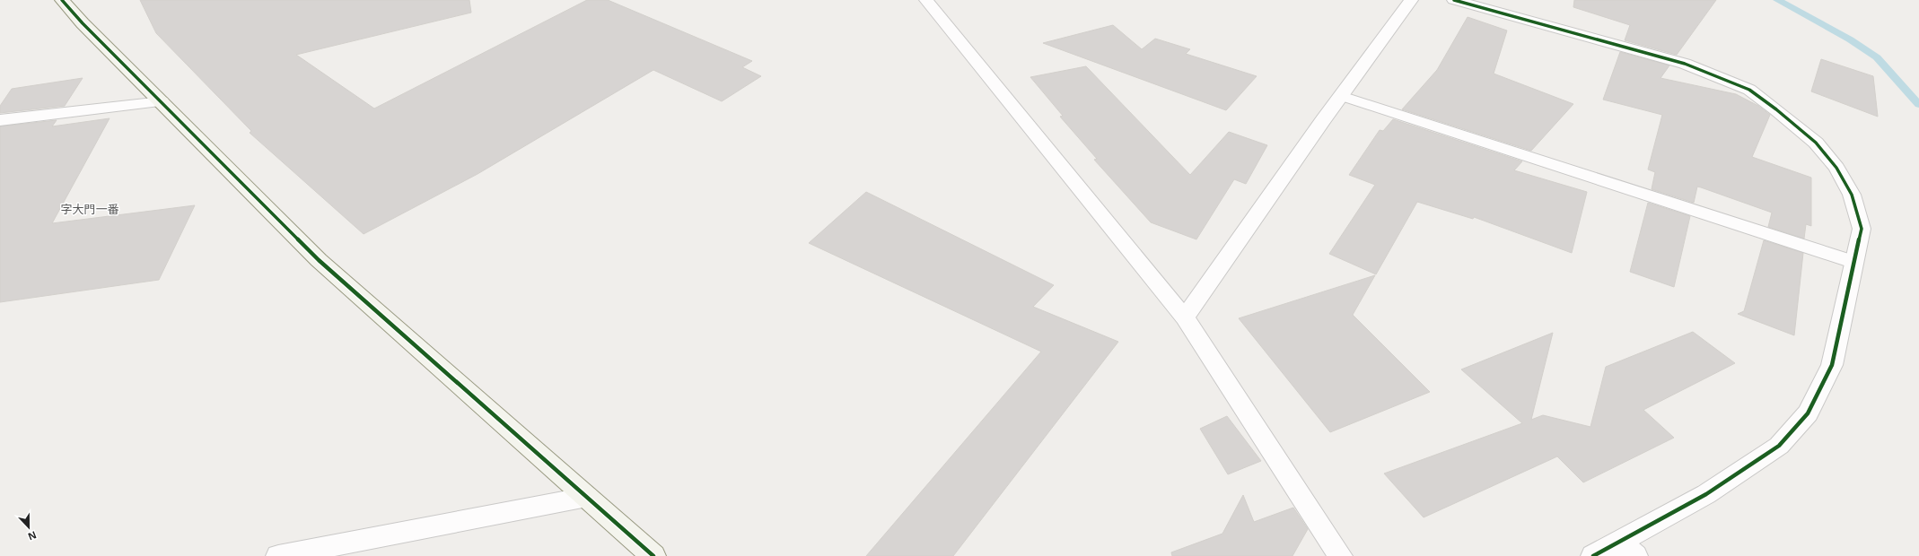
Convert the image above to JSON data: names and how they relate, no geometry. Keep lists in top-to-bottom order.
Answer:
{
  "districts": ["字大門一番"],
  "north": "bottom"
}
